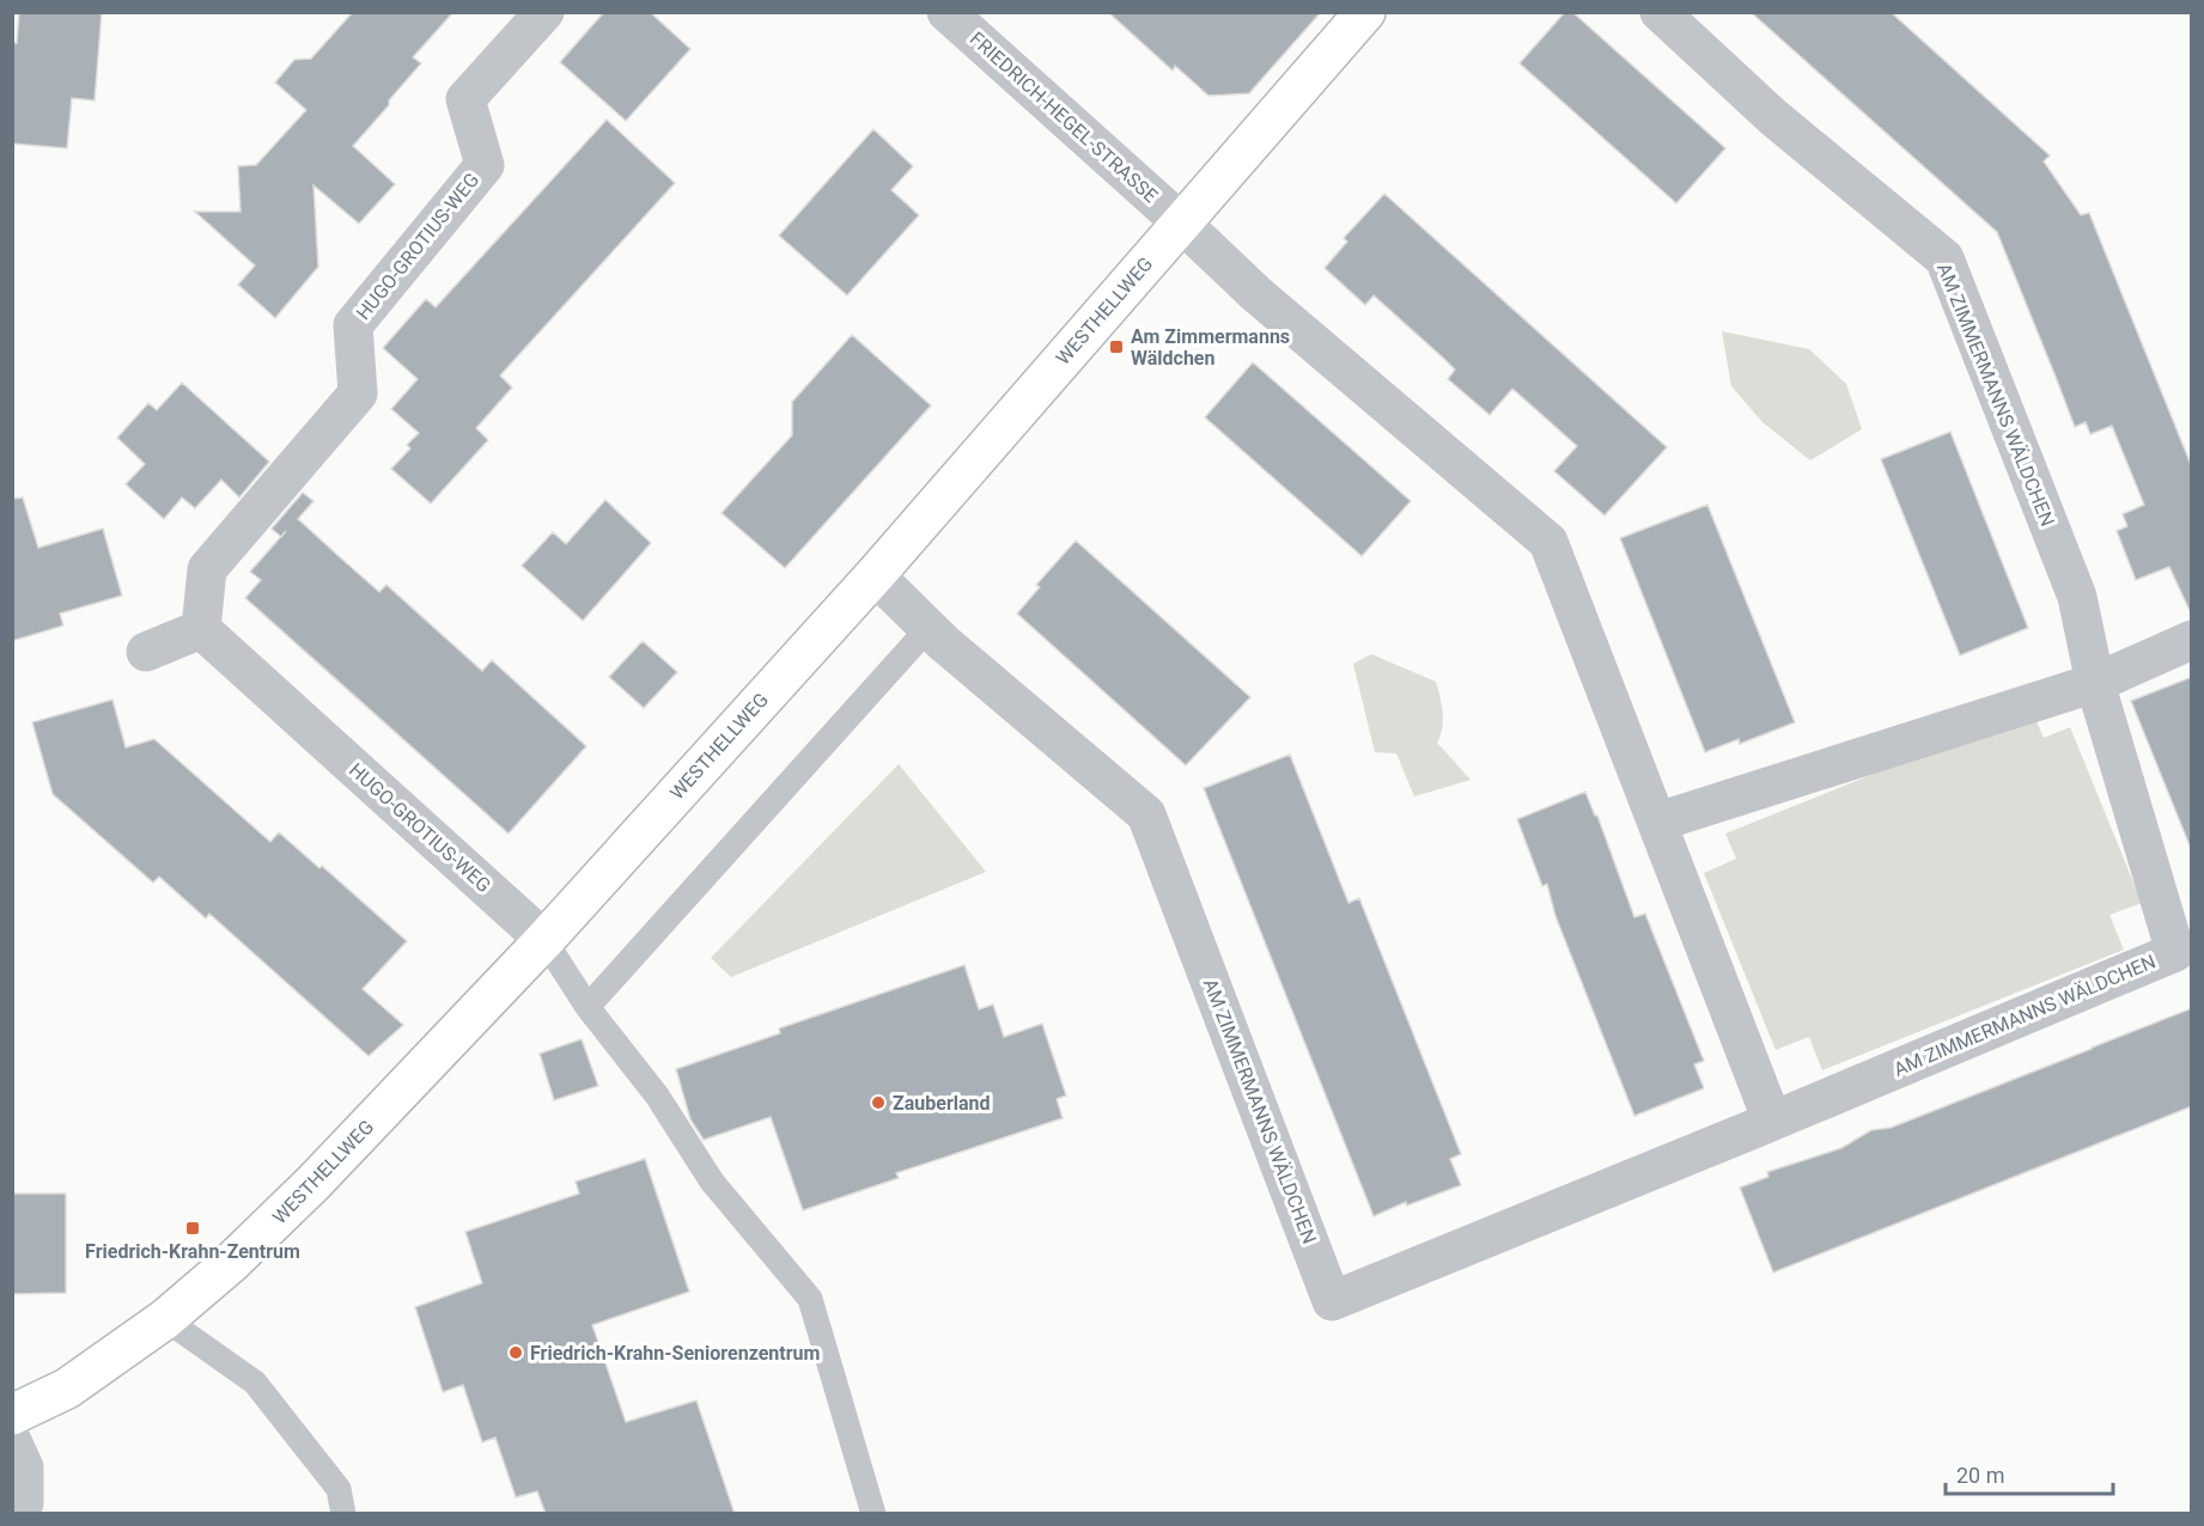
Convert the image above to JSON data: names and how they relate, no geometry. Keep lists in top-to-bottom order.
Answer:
{
  "streets": {
    "street": [
      "FRIEDRICH-HEGEL-STRASSE",
      "HUGO-GROTIUS-WEG",
      "WESTHELLWEG",
      "AM ZIMMERMANNS WÄLDCHEN"
    ]
  },
  "crossings": [
    ["FRIEDRICH-HEGEL-STRASSE", "WESTHELLWEG"],
    ["HUGO-GROTIUS-WEG", "WESTHELLWEG"],
    ["WESTHELLWEG", "AM ZIMMERMANNS WÄLDCHEN"]
  ],
  "places": {
    "transit": ["Am Zimmermanns Wäldchen", "Friedrich-Krahn-Zentrum"],
    "other": ["Zauberland", "Friedrich-Krahn-Seniorenzentrum"]
  },
  "scale_bar": "20 m"
}
